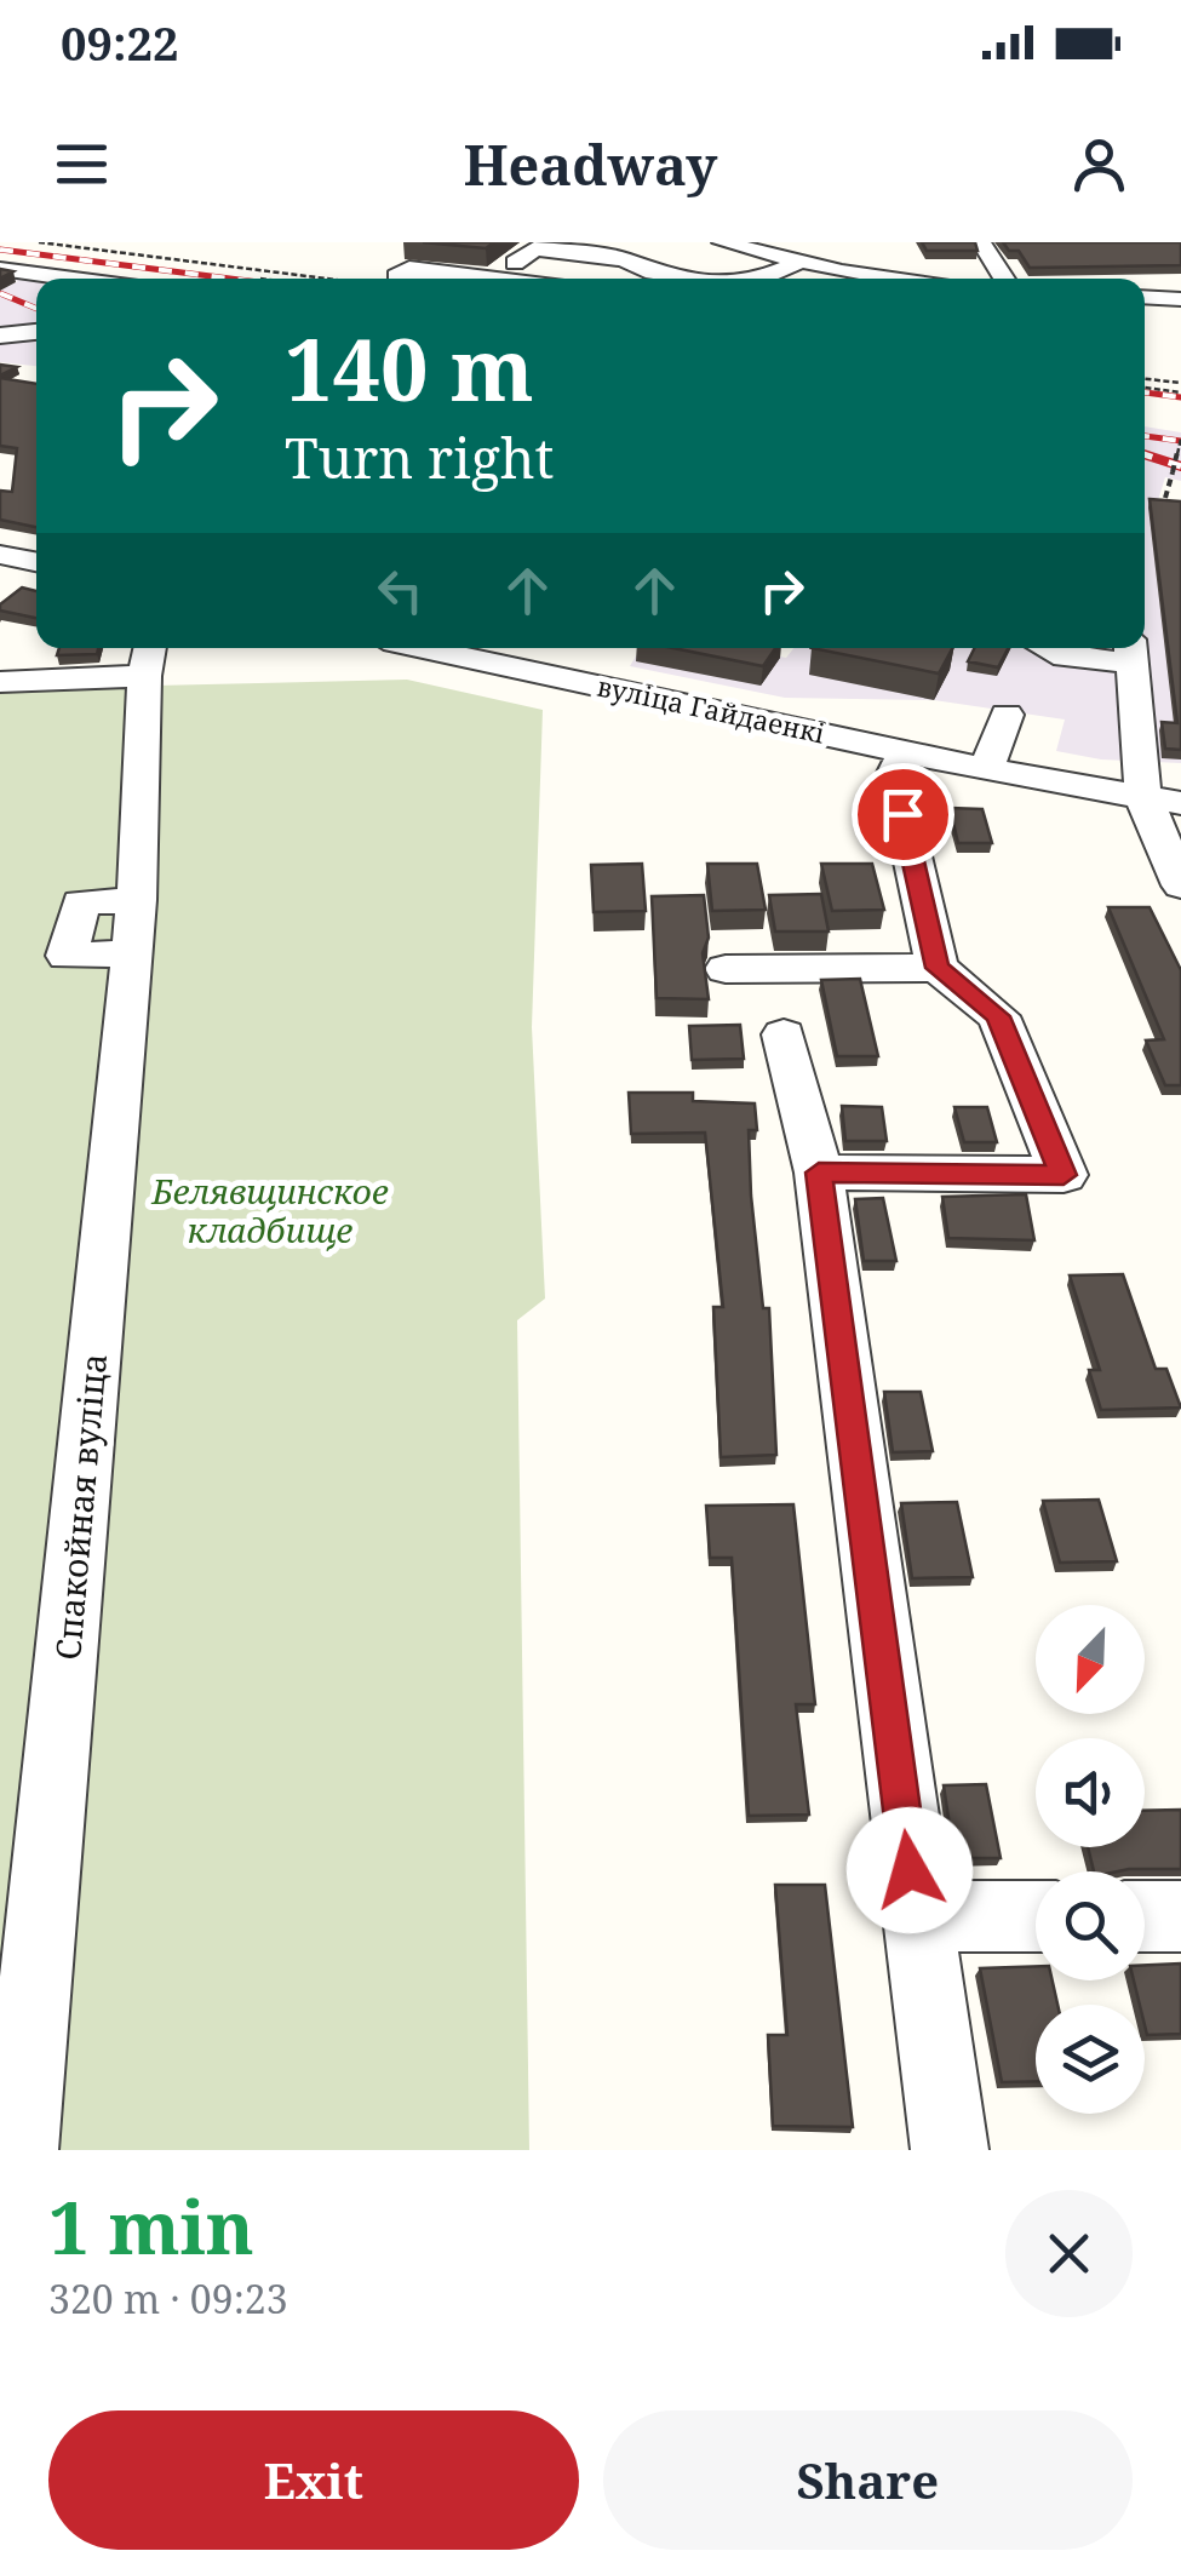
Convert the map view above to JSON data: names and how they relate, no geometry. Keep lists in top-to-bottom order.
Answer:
{
  "streets": {
    "street": ["вуліца Гайдаенкі", "Спакойная вуліца"]
  },
  "parks": ["Белявщинское кладбище"],
  "north": "bottom left",
  "page": {
    "status": "09:22",
    "header": "Headway",
    "turn": ["140 m", "Turn right"],
    "heading": ["1 min", "320 m · 09:23"],
    "buttons": ["Exit", "Share"]
  }
}
